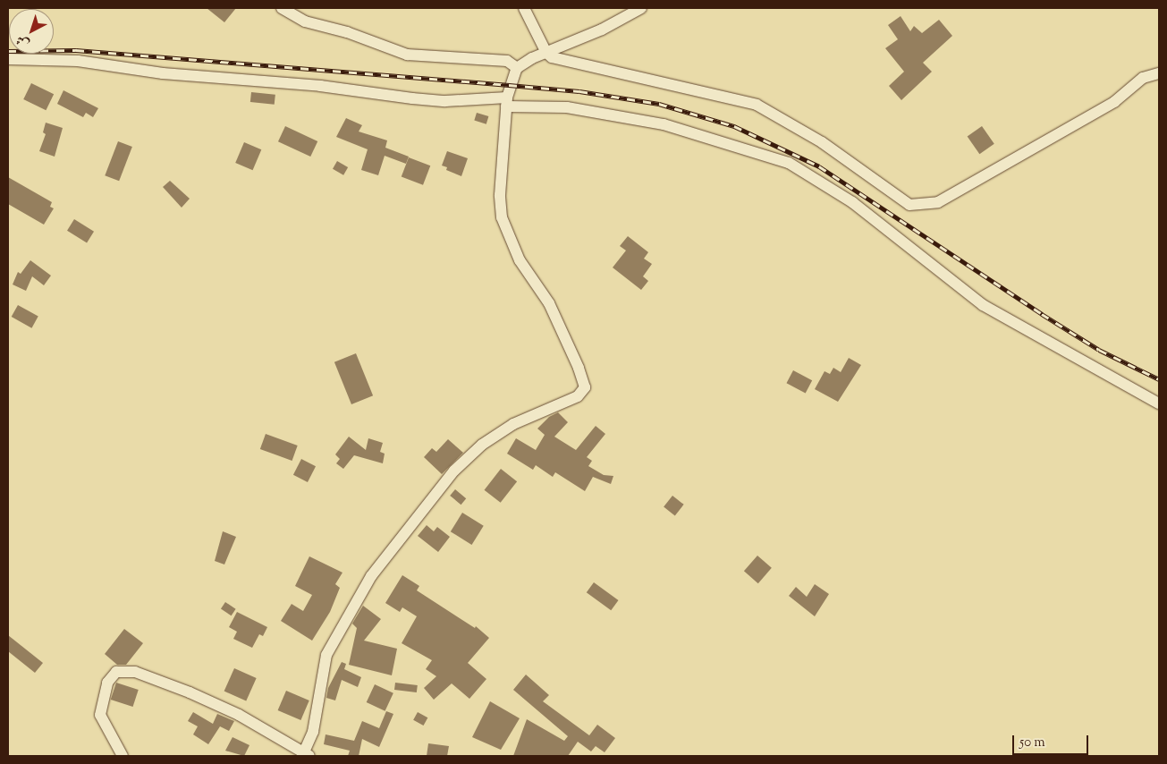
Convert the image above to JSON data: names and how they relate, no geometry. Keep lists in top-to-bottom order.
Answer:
{
  "scale_bar": "50 m",
  "north": "bottom left"
}
